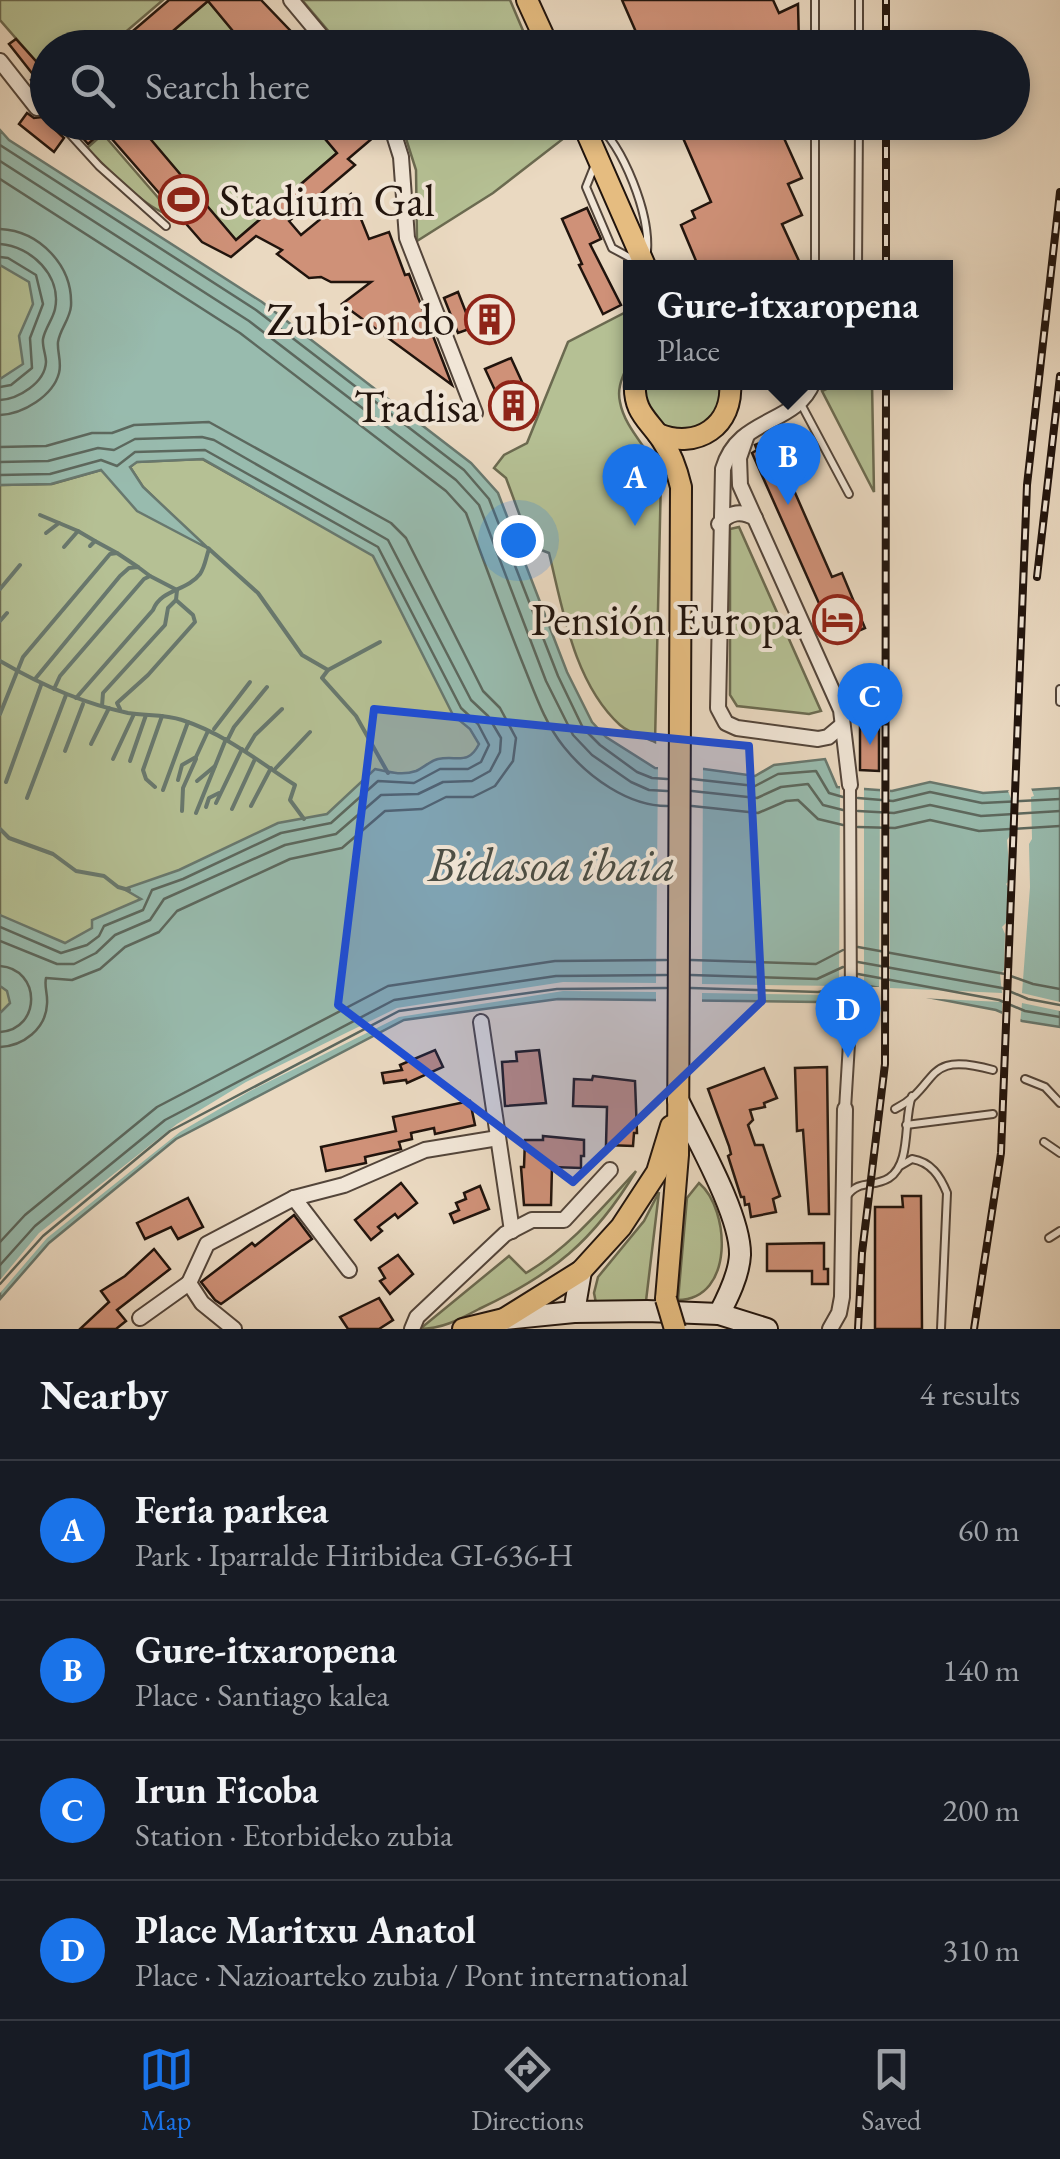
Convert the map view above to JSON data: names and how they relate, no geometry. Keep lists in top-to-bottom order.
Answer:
{
  "water": ["Bidasoa ibaia"],
  "places": {
    "sports": ["Stadium Gal"],
    "building": ["Zubi-ondo", "Tradisa"],
    "hotel": ["Pensión Europa"]
  },
  "page": {
    "search": "Search here",
    "popup": ["Gure-itxaropena", "Place"],
    "pins": [
      "B",
      "A",
      "C",
      "D"
    ],
    "heading": ["Nearby", "4 results"],
    "list": [
      {
        "mark": "A",
        "name": "Feria parkea",
        "note": "Park · Iparralde Hiribidea GI-636-H",
        "value": "60 m"
      },
      {
        "mark": "B",
        "name": "Gure-itxaropena",
        "note": "Place · Santiago kalea",
        "value": "140 m"
      },
      {
        "mark": "C",
        "name": "Irun Ficoba",
        "note": "Station · Etorbideko zubia",
        "value": "200 m"
      },
      {
        "mark": "D",
        "name": "Place Maritxu Anatol",
        "note": "Place · Nazioarteko zubia / Pont international",
        "value": "310 m"
      }
    ],
    "nav": ["Map", "Directions", "Saved"]
  }
}
